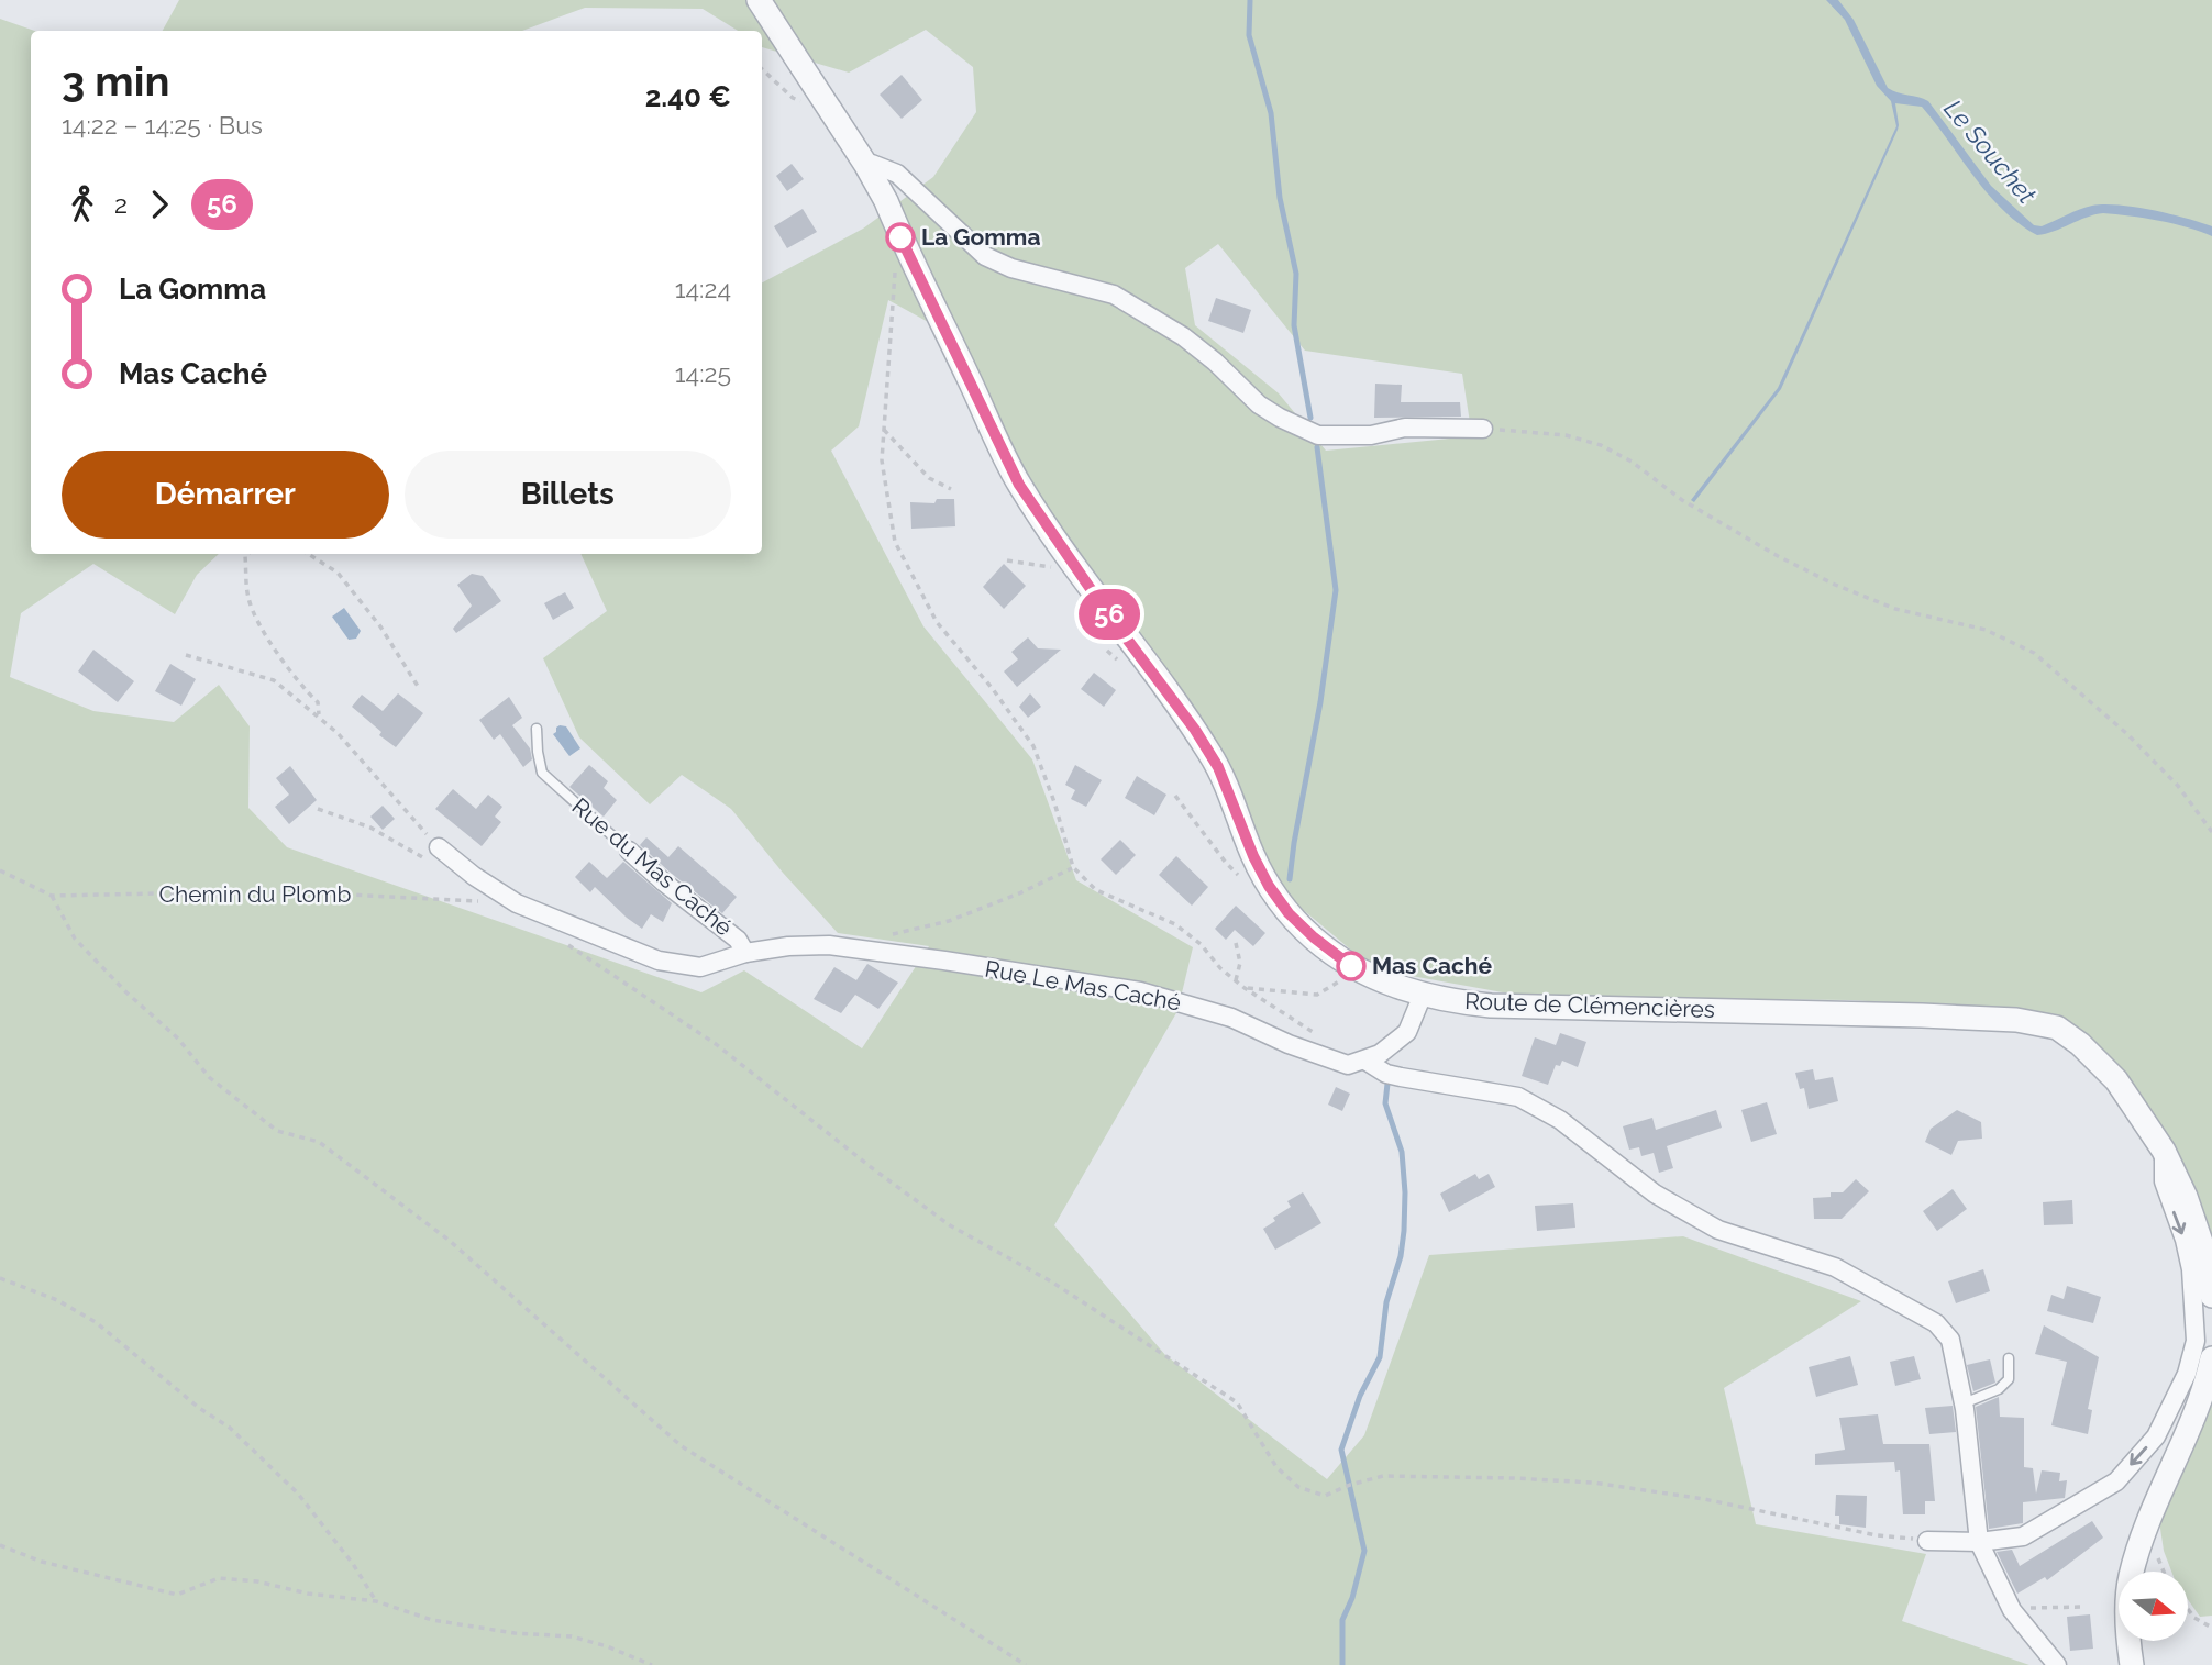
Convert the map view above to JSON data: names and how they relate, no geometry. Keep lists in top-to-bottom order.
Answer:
{
  "streets": {
    "street": ["Rue du Mas Caché", "Rue Le Mas Caché", "Route de Clémencières"],
    "path": ["Chemin du Plomb"]
  },
  "crossings": [
    ["Rue du Mas Caché", "Chemin du Plomb"],
    ["Rue du Mas Caché", "Rue Le Mas Caché"]
  ],
  "water": ["Le Souchet"],
  "places": ["La Gomma", "Mas Caché"],
  "lines": ["bus line 56"],
  "north": "right",
  "page": {
    "on_map": "56",
    "heading": ["3 min", "14:22 – 14:25 · Bus", "2.40 €"],
    "legs": ["2", "56"],
    "list": [
      {
        "name": "La Gomma",
        "value": "14:24"
      },
      {
        "name": "Mas Caché",
        "value": "14:25"
      }
    ],
    "buttons": ["Démarrer", "Billets"]
  }
}
